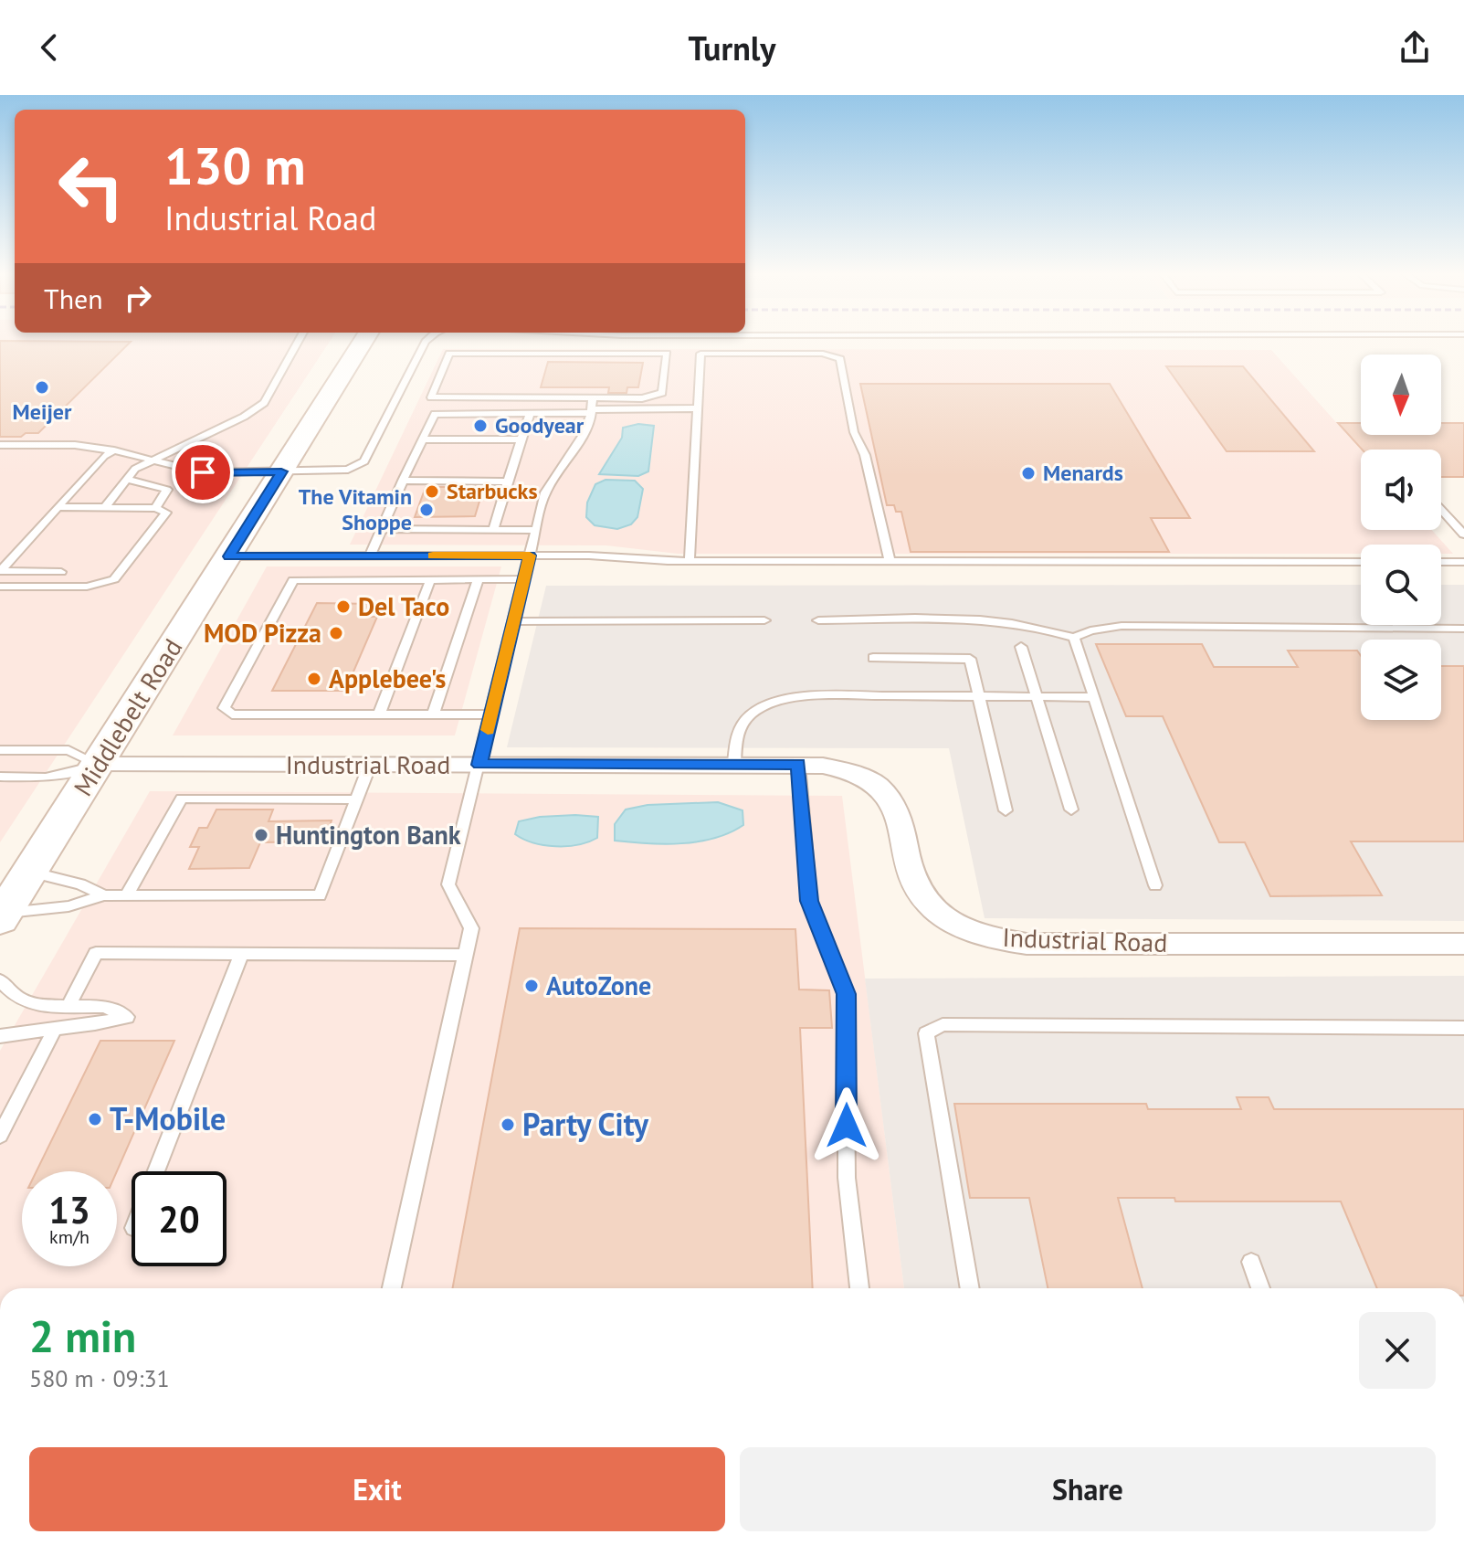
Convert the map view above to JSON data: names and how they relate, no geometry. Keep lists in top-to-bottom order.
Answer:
{
  "streets": {
    "main road": ["Middlebelt Road"],
    "street": ["Industrial Road"]
  },
  "crossings": [
    ["Middlebelt Road", "Industrial Road"]
  ],
  "places": [
    "Meijer",
    "Goodyear",
    "Menards",
    "Starbucks",
    "The Vitamin Shoppe",
    "Del Taco",
    "MOD Pizza",
    "Applebee's",
    "Huntington Bank",
    "AutoZone",
    "T-Mobile",
    "Party City"
  ],
  "north": "bottom",
  "page": {
    "header": "Turnly",
    "turn": ["130 m", "Industrial Road"],
    "then": "Then",
    "speed": "13 km/h",
    "limit": "20",
    "heading": ["2 min", "580 m · 09:31"],
    "buttons": ["Exit", "Share"]
  }
}
